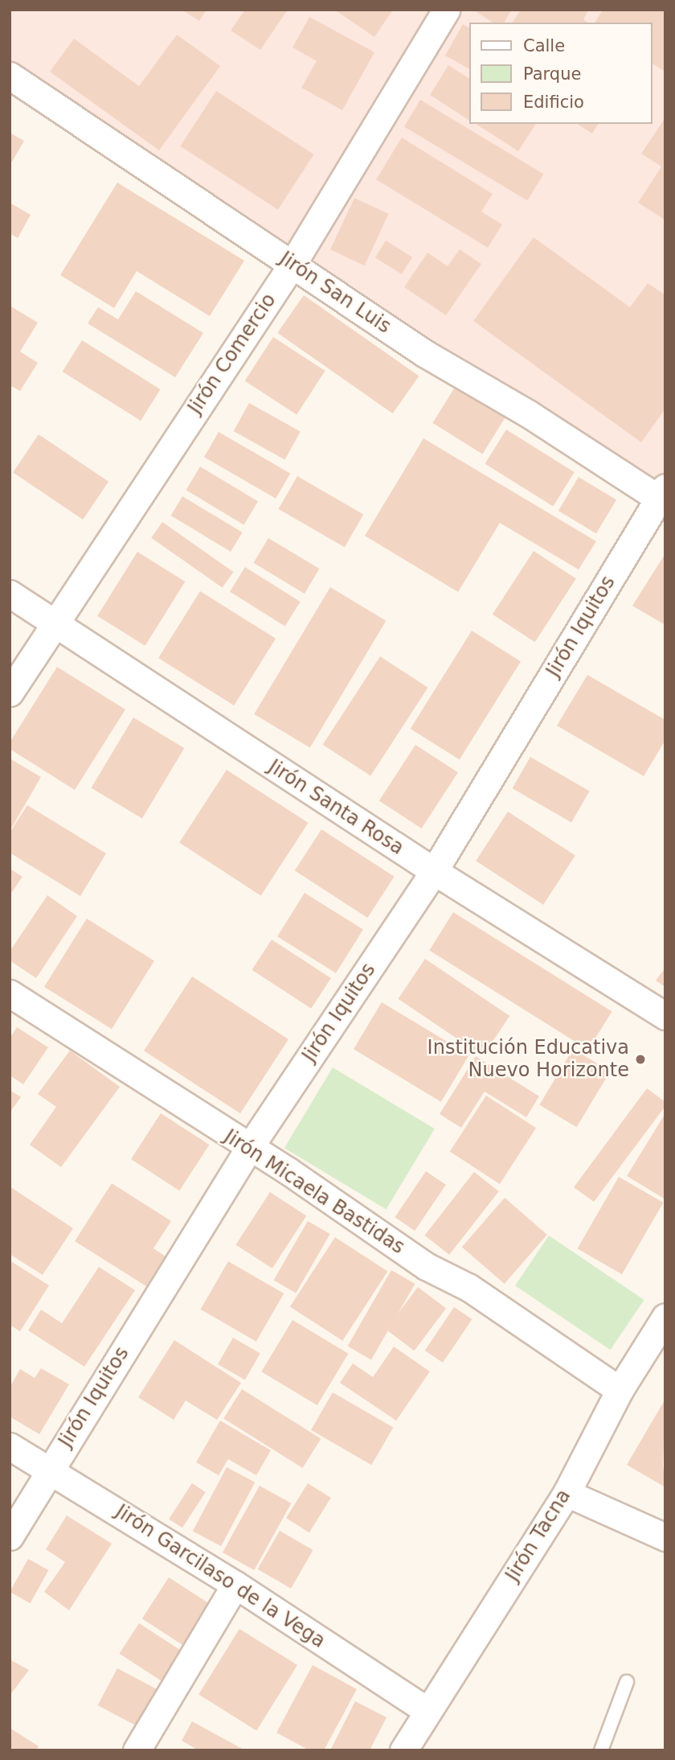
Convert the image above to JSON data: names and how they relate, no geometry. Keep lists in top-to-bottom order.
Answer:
{
  "streets": {
    "street": [
      "Jirón San Luis",
      "Jirón Comercio",
      "Jirón Iquitos",
      "Jirón Santa Rosa",
      "Jirón Micaela Bastidas",
      "Jirón Tacna",
      "Jirón Garcilaso de la Vega"
    ]
  },
  "crossings": [
    ["Jirón San Luis", "Jirón Comercio"],
    ["Jirón San Luis", "Jirón Iquitos"],
    ["Jirón Comercio", "Jirón Santa Rosa"],
    ["Jirón Iquitos", "Jirón Santa Rosa"],
    ["Jirón Iquitos", "Jirón Micaela Bastidas"],
    ["Jirón Iquitos", "Jirón Garcilaso de la Vega"],
    ["Jirón Micaela Bastidas", "Jirón Tacna"],
    ["Jirón Tacna", "Jirón Garcilaso de la Vega"]
  ],
  "places": ["Institución Educativa Nuevo Horizonte"],
  "legend": ["Calle", "Parque", "Edificio"]
}
